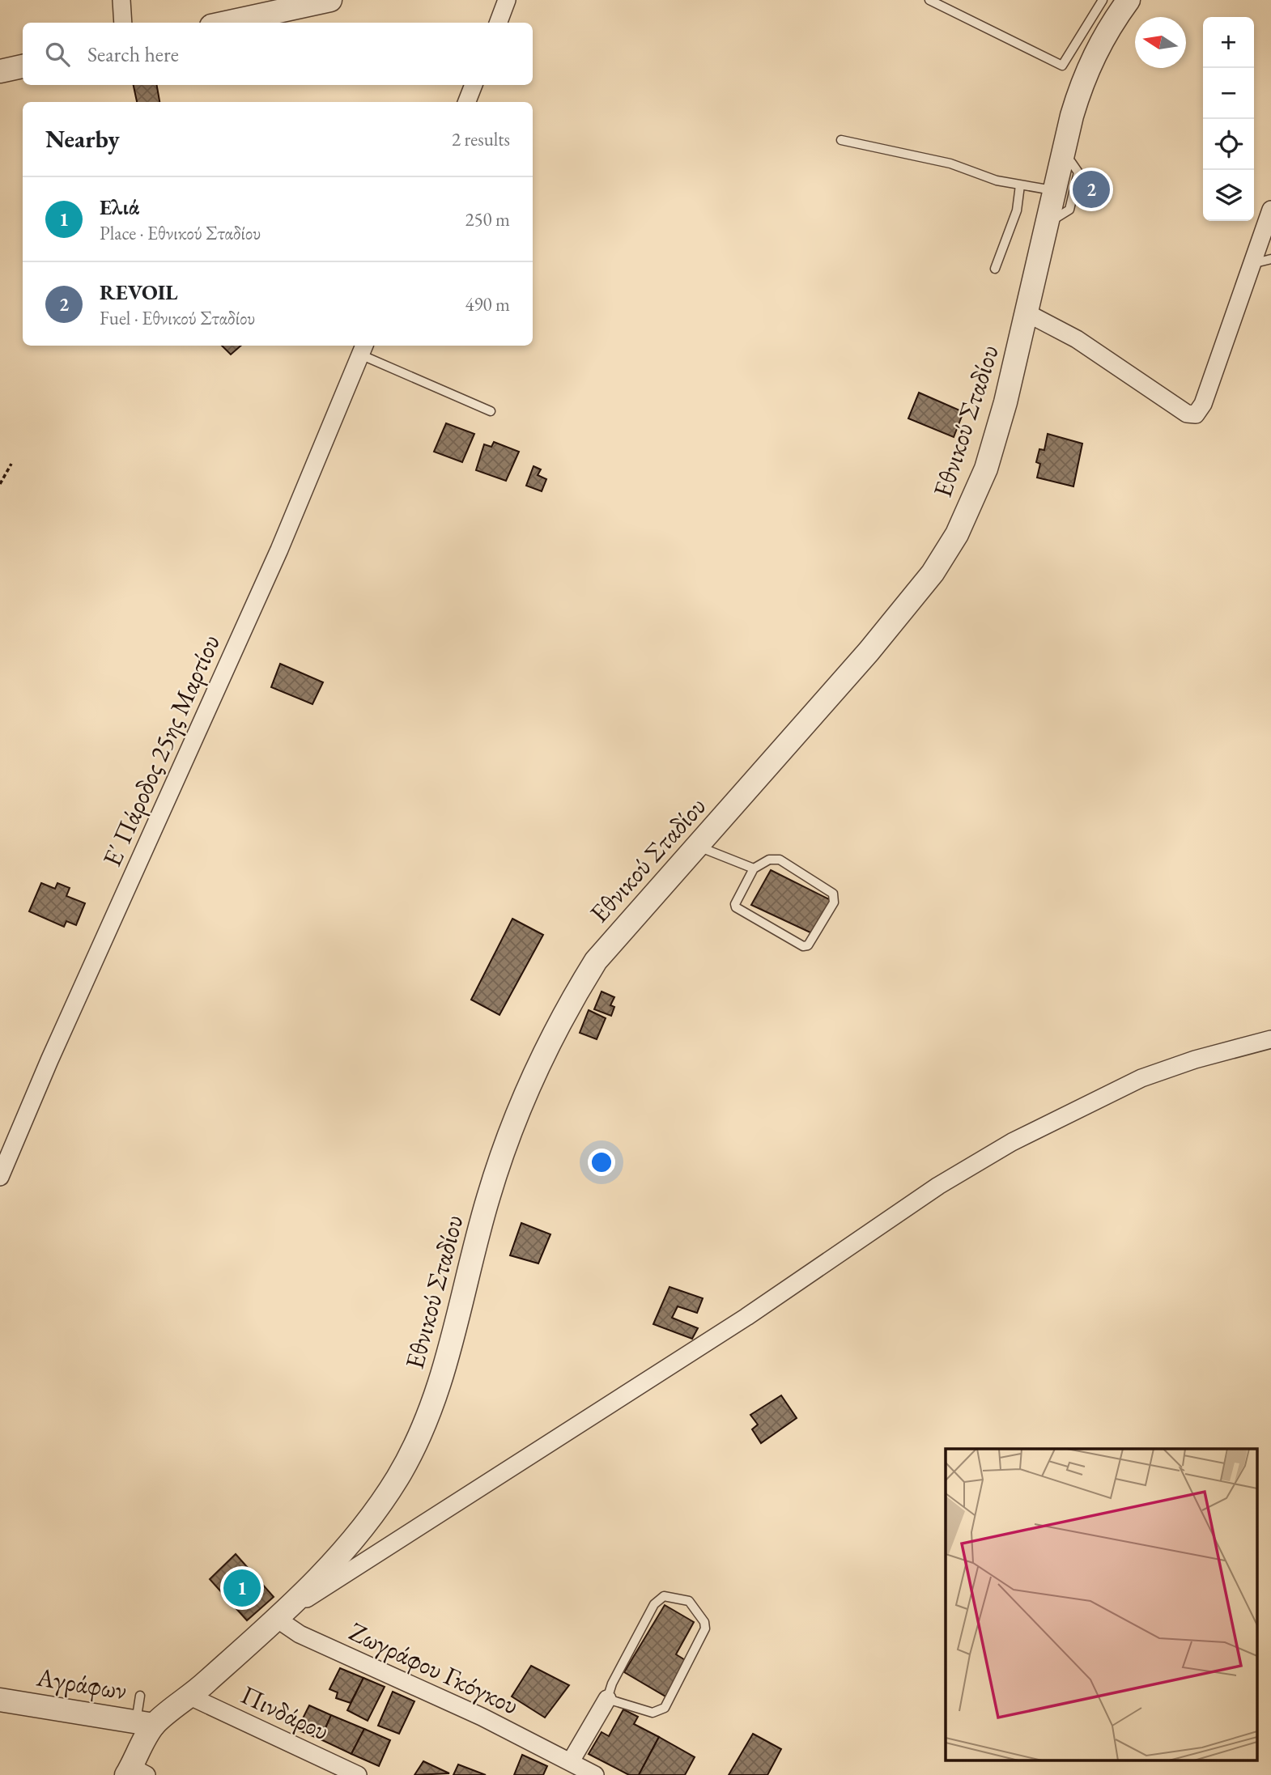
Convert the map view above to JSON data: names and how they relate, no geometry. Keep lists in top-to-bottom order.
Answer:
{
  "streets": {
    "street": [
      "Εθνικού Σταδίου",
      "Ε΄ Πάροδος 25ης Μαρτίου",
      "Ζωγράφου Γκόγκου",
      "Αγράφων",
      "Πινδάρου"
    ]
  },
  "crossings": [
    ["Εθνικού Σταδίου", "Ζωγράφου Γκόγκου"],
    ["Εθνικού Σταδίου", "Αγράφων"],
    ["Εθνικού Σταδίου", "Πινδάρου"]
  ],
  "north": "left",
  "page": {
    "map_buttons": ["+", "−"],
    "search": "Search here",
    "heading": ["Nearby", "2 results"],
    "pins": ["2", "1"],
    "list": [
      {
        "mark": "1",
        "name": "Ελιά",
        "note": "Place · Εθνικού Σταδίου",
        "value": "250 m"
      },
      {
        "mark": "2",
        "name": "REVOIL",
        "note": "Fuel · Εθνικού Σταδίου",
        "value": "490 m"
      }
    ]
  }
}
